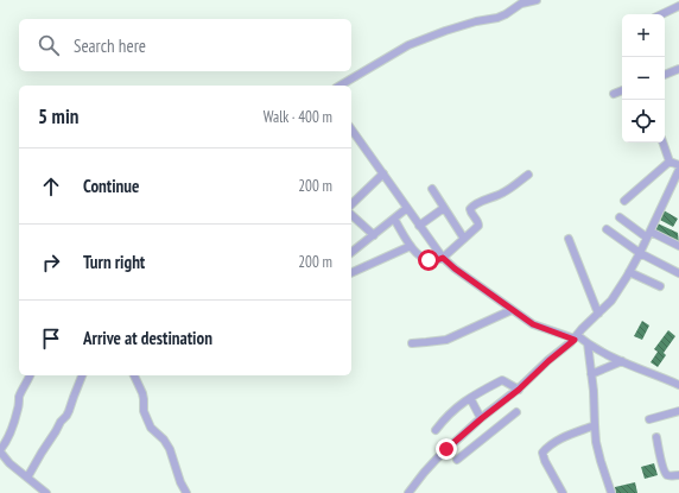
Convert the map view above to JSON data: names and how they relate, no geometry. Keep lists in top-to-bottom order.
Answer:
{
  "page": {
    "map_buttons": ["+", "−"],
    "search": "Search here",
    "heading": ["5 min", "Walk · 400 m"],
    "list": [
      ["Continue", "200 m"],
      ["Turn right", "200 m"],
      "Arrive at destination"
    ]
  }
}
